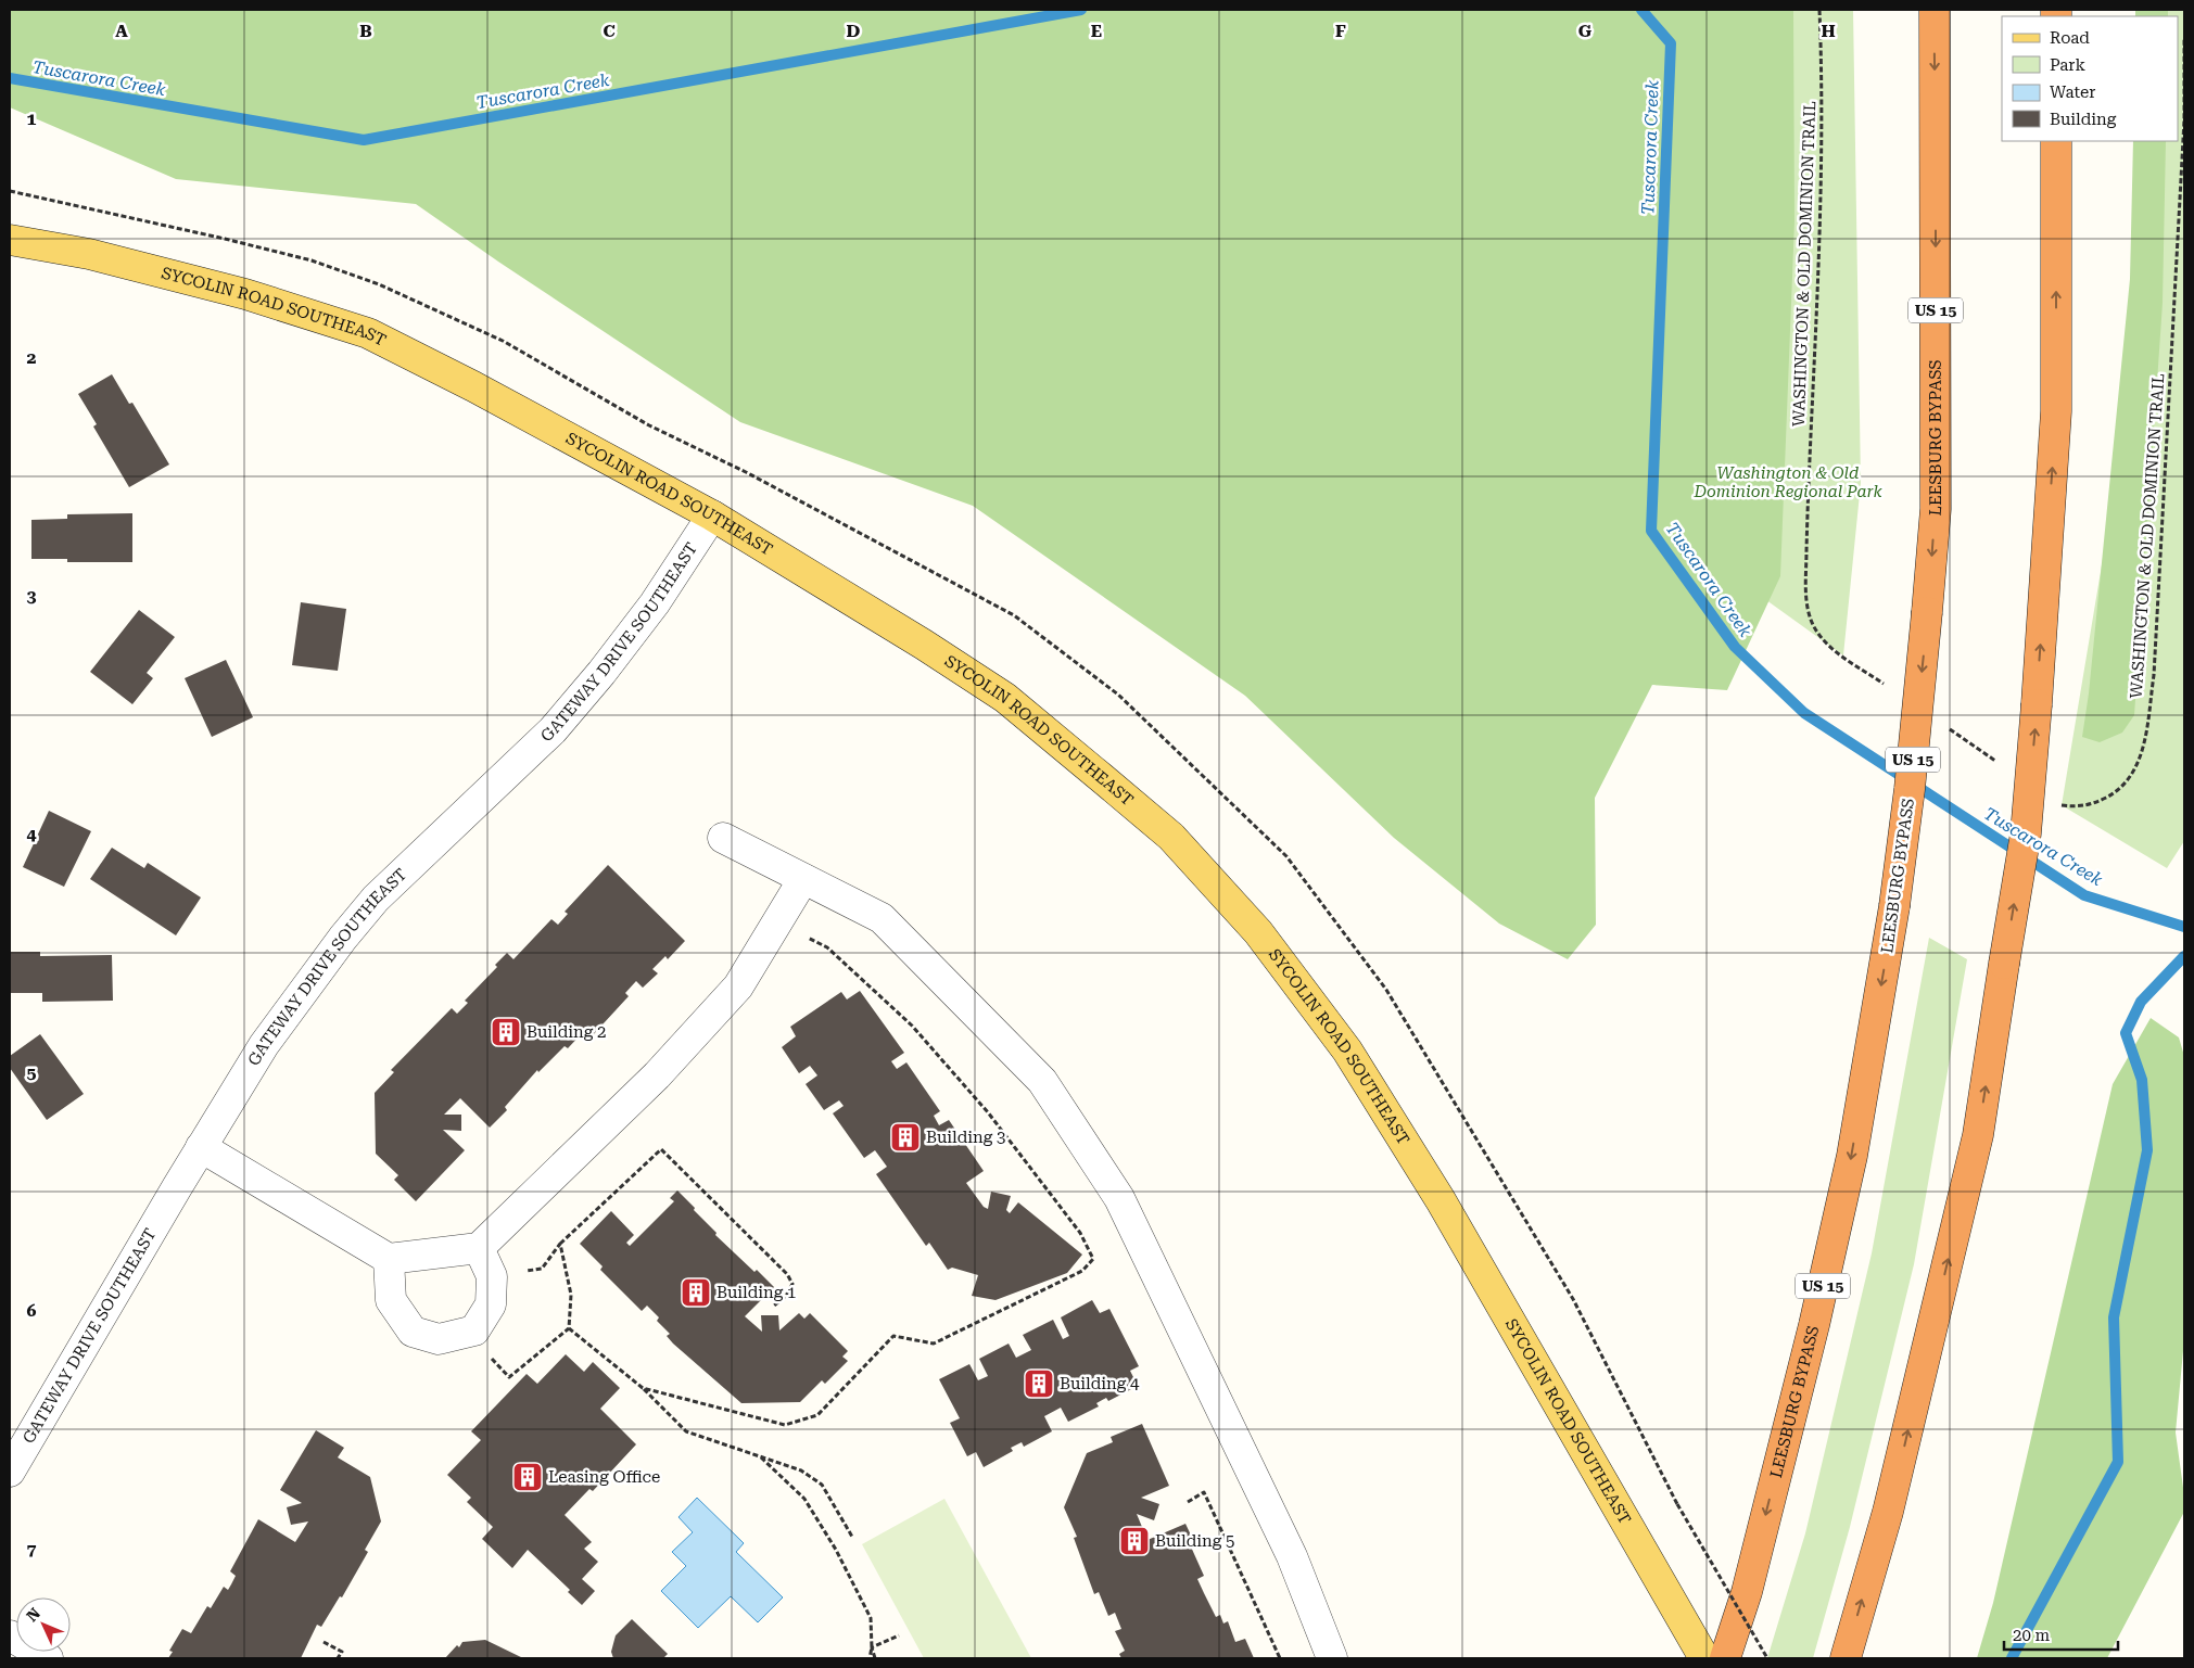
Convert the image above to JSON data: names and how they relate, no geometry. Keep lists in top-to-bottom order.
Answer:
{
  "streets": {
    "highway": ["US 15", "LEESBURG BYPASS"],
    "main road": ["SYCOLIN ROAD SOUTHEAST"],
    "street": ["GATEWAY DRIVE SOUTHEAST"],
    "path": ["WASHINGTON & OLD DOMINION TRAIL"]
  },
  "crossings": [
    ["SYCOLIN ROAD SOUTHEAST", "GATEWAY DRIVE SOUTHEAST"]
  ],
  "water": ["Tuscarora Creek"],
  "parks": ["Washington & Old Dominion Regional Park"],
  "places": {
    "building": [
      "Building 2",
      "Building 3",
      "Building 1",
      "Building 4",
      "Leasing Office",
      "Building 5"
    ]
  },
  "legend": [
    "Road",
    "Park",
    "Water",
    "Building"
  ],
  "scale_bar": "20 m",
  "north": "top left",
  "grid": {
    "columns": [
      "A",
      "B",
      "C",
      "D",
      "E",
      "F",
      "G",
      "H"
    ],
    "rows": [
      "1",
      "2",
      "3",
      "4",
      "5",
      "6",
      "7"
    ]
  }
}
